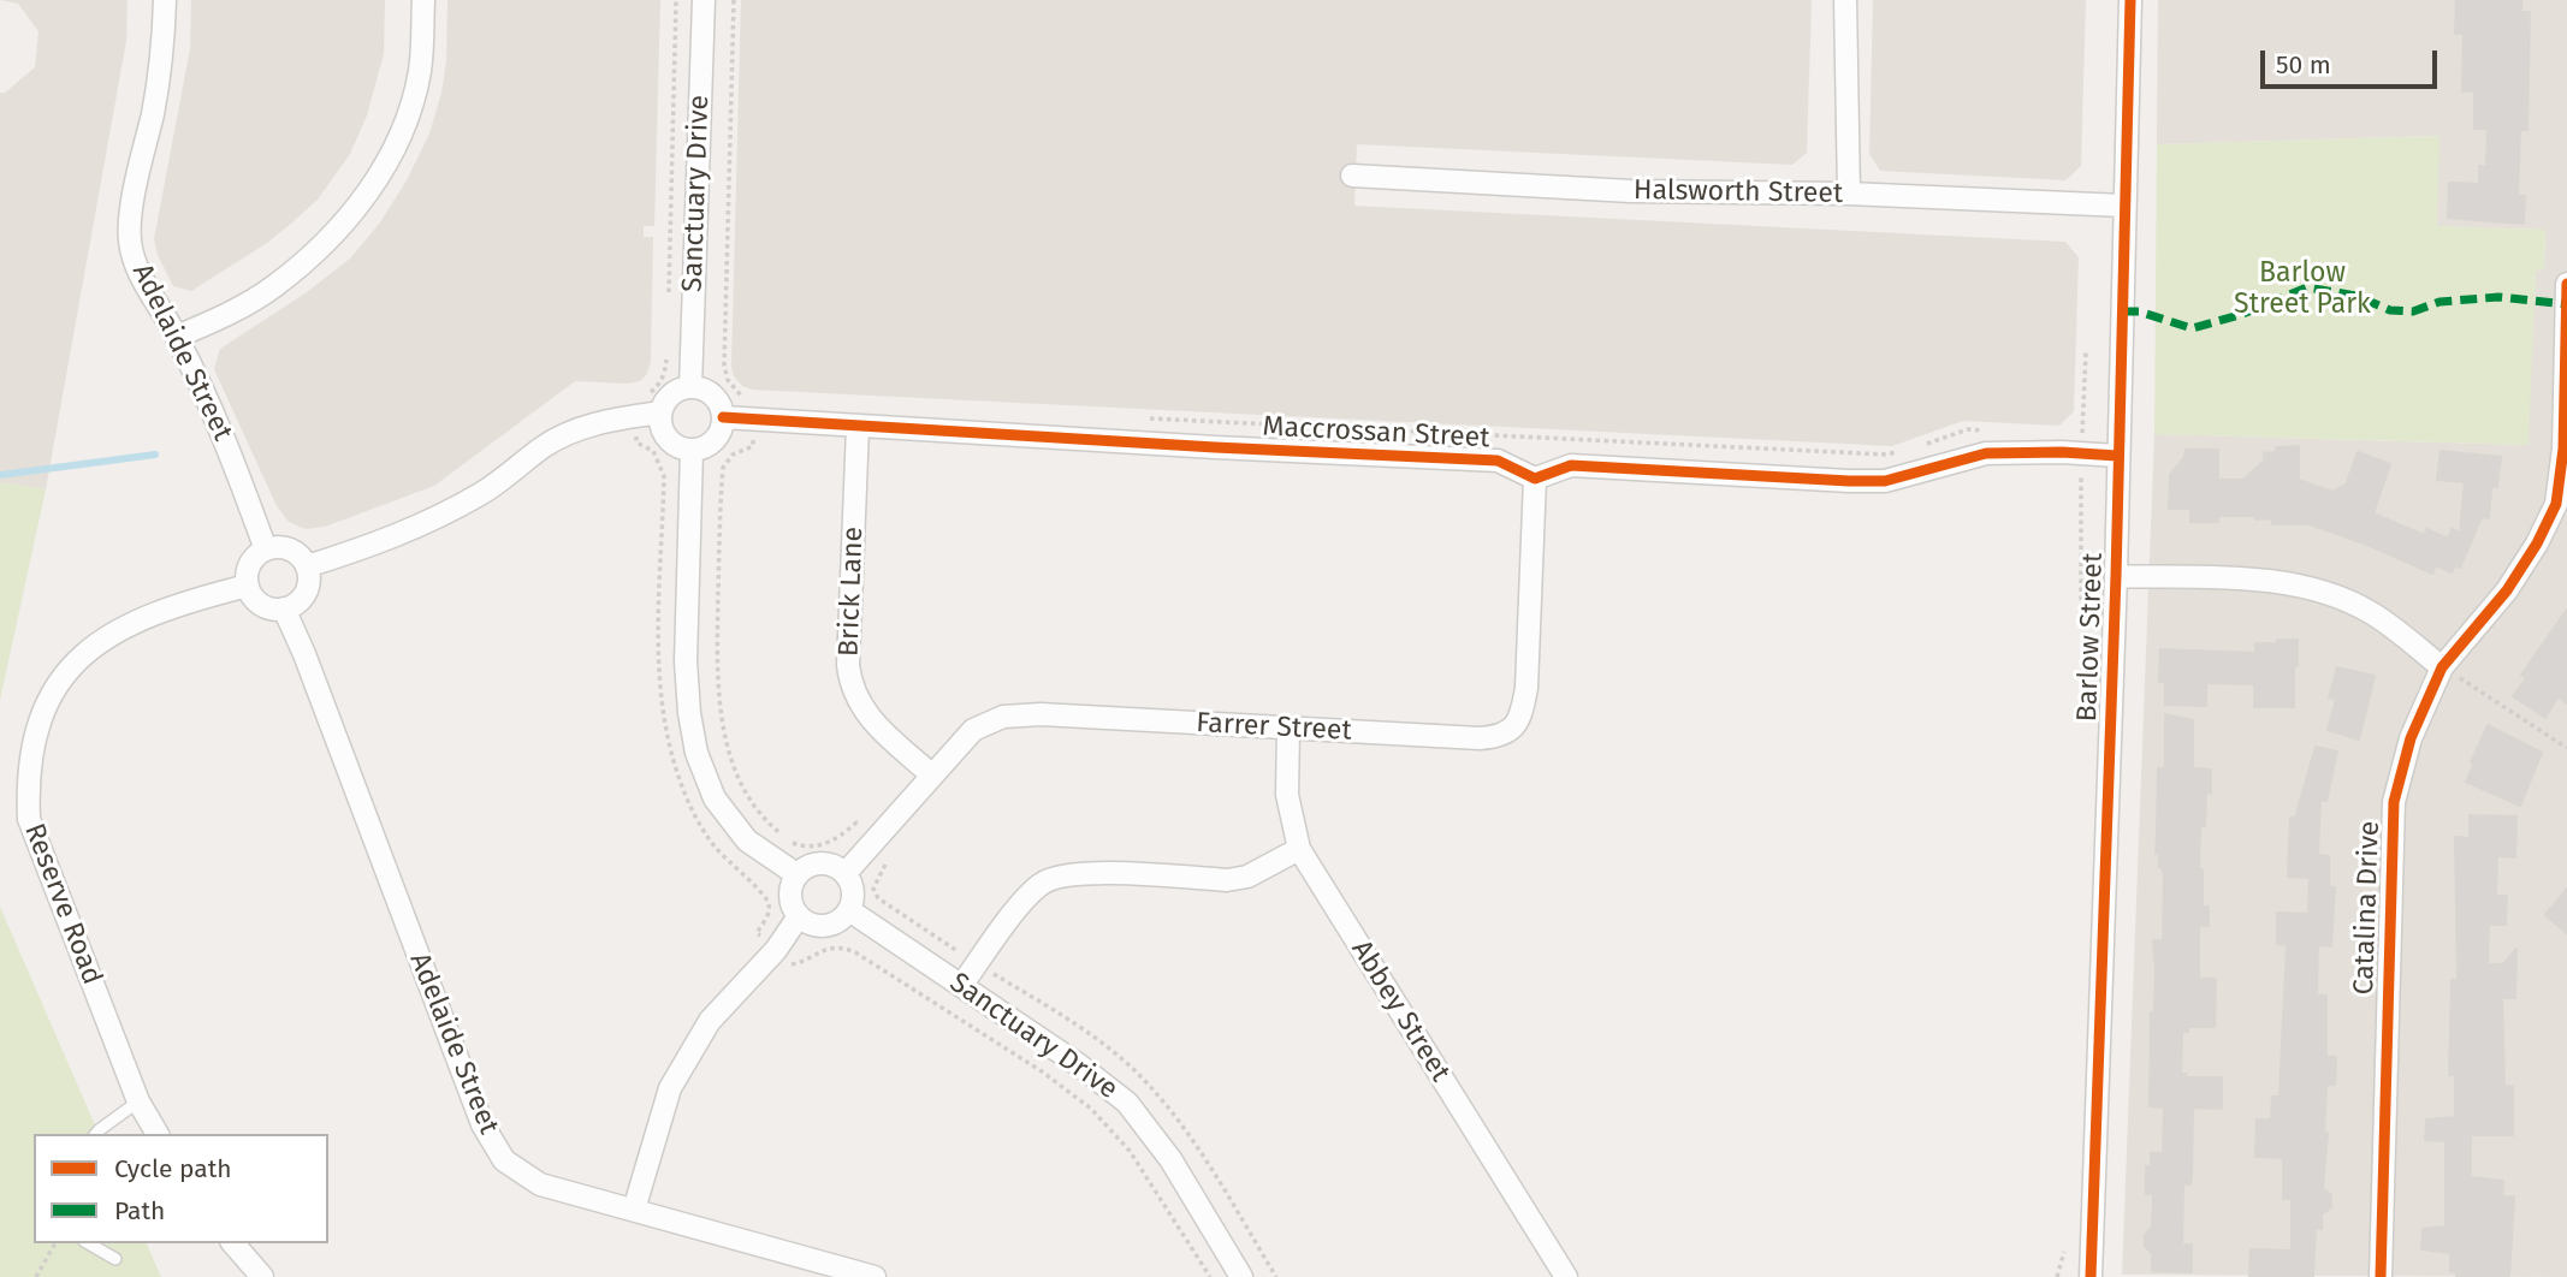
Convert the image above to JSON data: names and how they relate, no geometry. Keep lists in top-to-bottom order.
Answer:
{
  "streets": {
    "street": [
      "Halsworth Street",
      "Sanctuary Drive",
      "Adelaide Street",
      "Maccrossan Street",
      "Brick Lane",
      "Barlow Street",
      "Farrer Street",
      "Reserve Road",
      "Catalina Drive",
      "Abbey Street"
    ]
  },
  "crossings": [
    ["Halsworth Street", "Barlow Street"],
    ["Sanctuary Drive", "Maccrossan Street"],
    ["Sanctuary Drive", "Farrer Street"],
    ["Adelaide Street", "Reserve Road"],
    ["Maccrossan Street", "Brick Lane"],
    ["Maccrossan Street", "Farrer Street"],
    ["Brick Lane", "Farrer Street"],
    ["Farrer Street", "Abbey Street"]
  ],
  "parks": ["Barlow Street Park"],
  "legend": ["Cycle path", "Path"],
  "scale_bar": "50 m"
}
